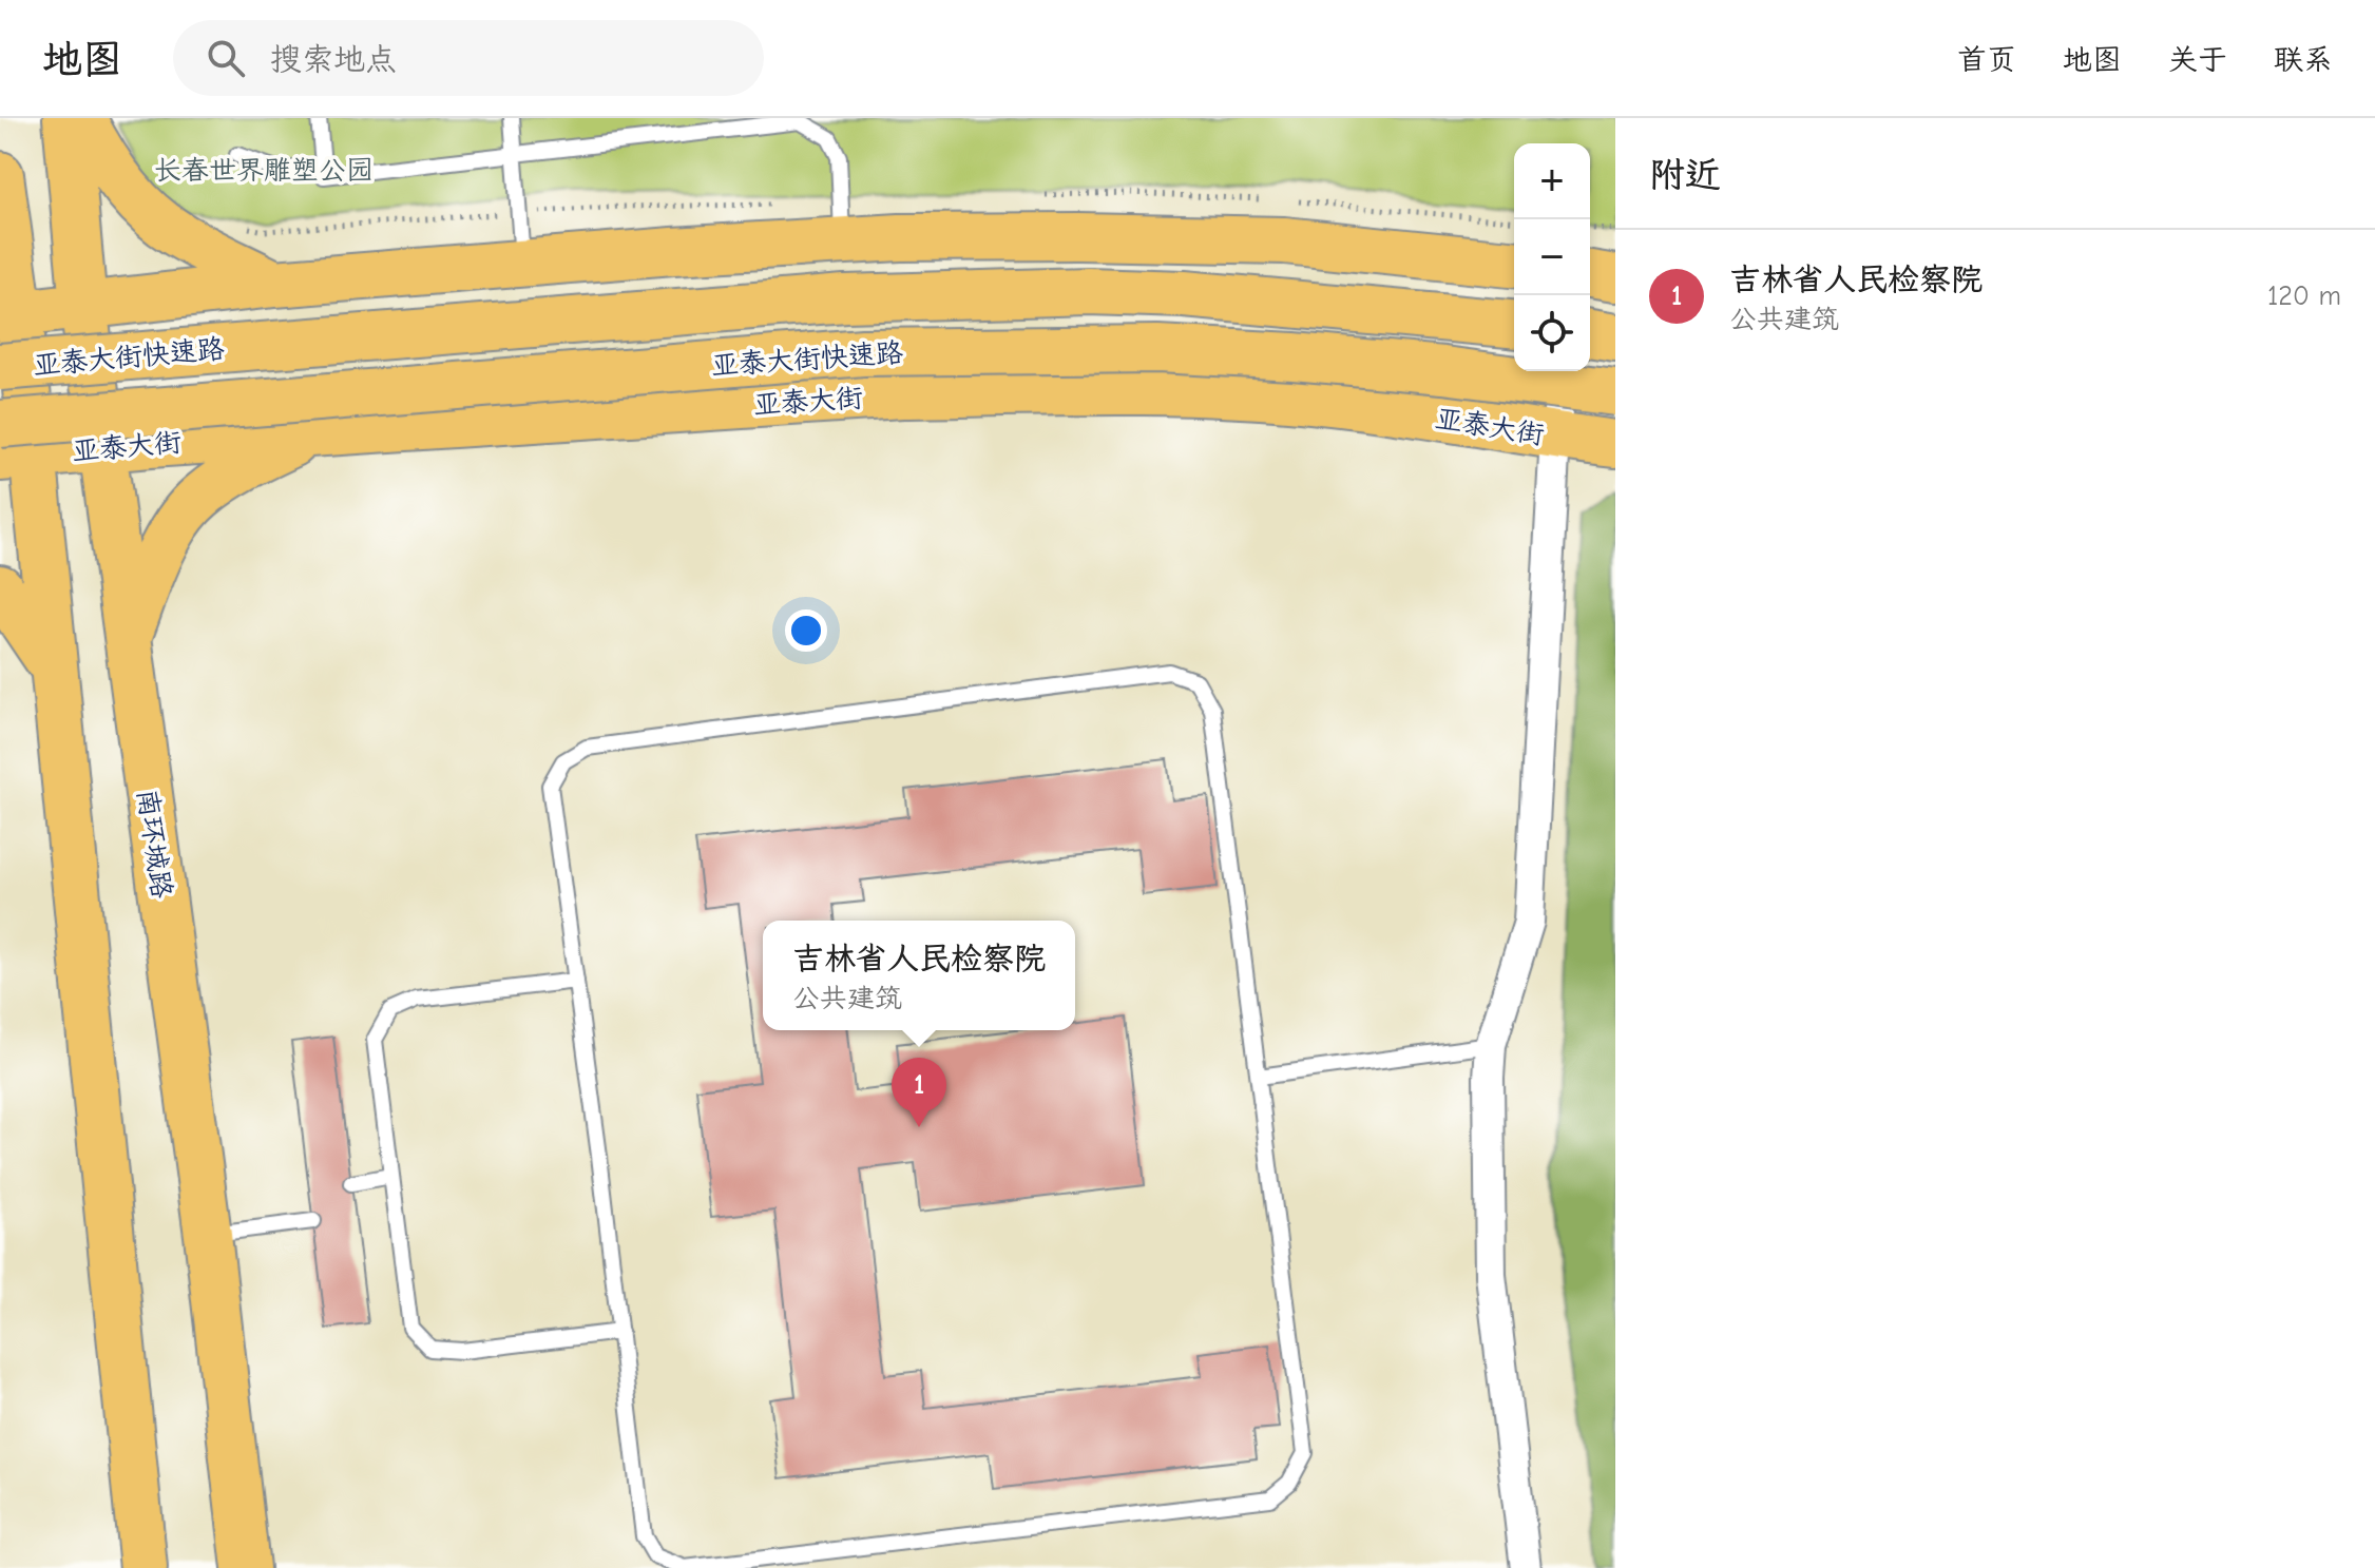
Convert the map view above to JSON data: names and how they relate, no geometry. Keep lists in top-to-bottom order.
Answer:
{
  "streets": {
    "main road": ["亚泰大街快速路", "亚泰大街", "南环城路"]
  },
  "crossings": [
    ["亚泰大街快速路", "亚泰大街"],
    ["亚泰大街", "南环城路"]
  ],
  "parks": ["长春世界雕塑公园"],
  "page": {
    "header": "地图",
    "search": "搜索地点",
    "nav": [
      "首页",
      "地图",
      "关于",
      "联系"
    ],
    "heading": "附近",
    "map_buttons": ["+", "−"],
    "list": [
      {
        "mark": "1",
        "name": "吉林省人民检察院",
        "note": "公共建筑",
        "value": "120 m"
      }
    ],
    "popup": ["吉林省人民检察院", "公共建筑"],
    "pins": "1"
  }
}
